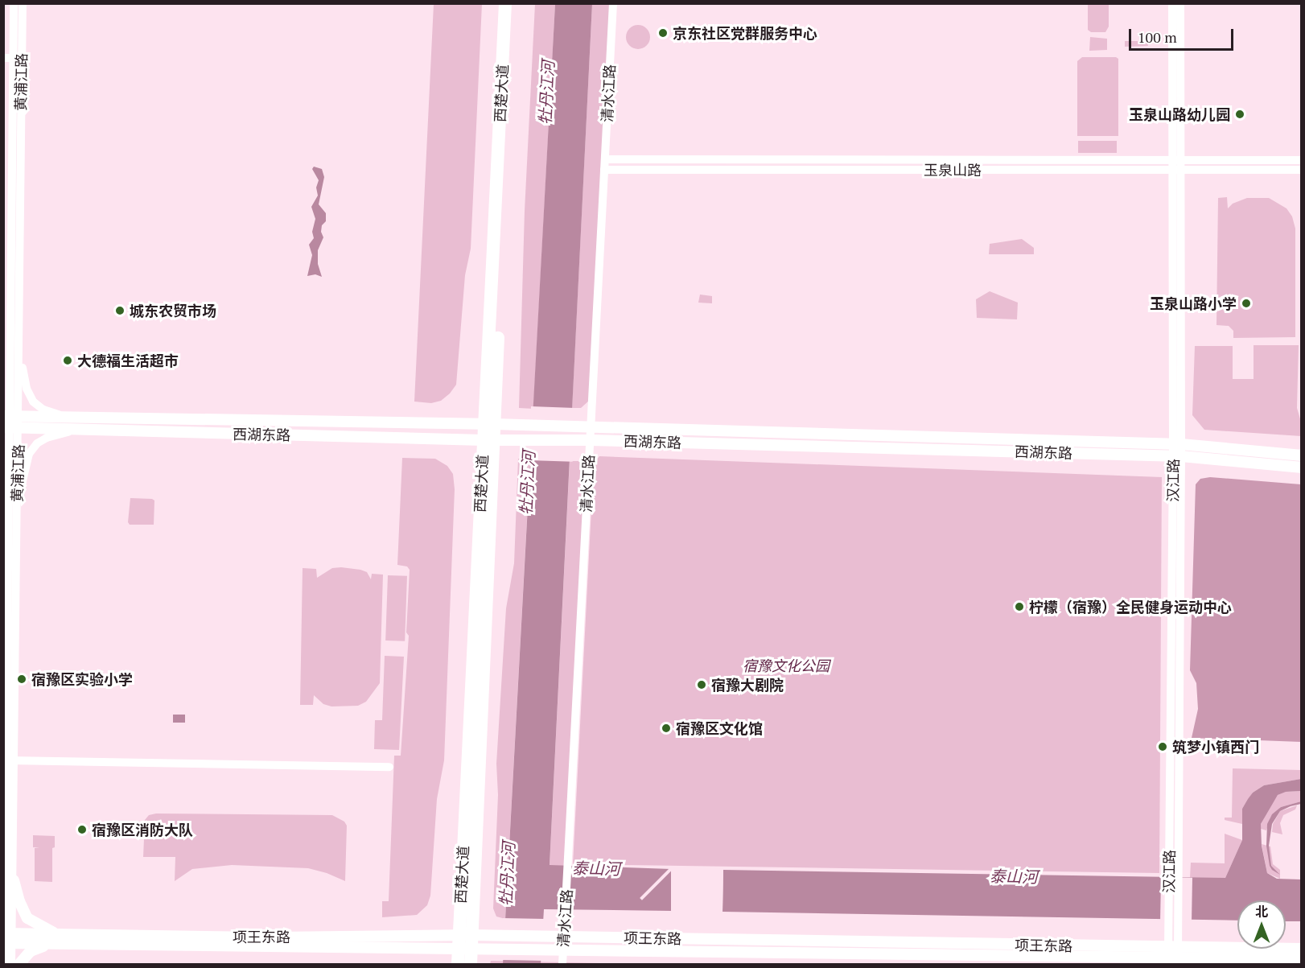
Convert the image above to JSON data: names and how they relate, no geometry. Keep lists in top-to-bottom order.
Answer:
{
  "streets": {
    "highway": ["西楚大道"],
    "main road": ["西湖东路", "项王东路"],
    "street": [
      "黄浦江路",
      "清水江路",
      "玉泉山路",
      "汉江路"
    ]
  },
  "crossings": [
    ["黄浦江路", "西湖东路"],
    ["黄浦江路", "项王东路"],
    ["西楚大道", "西湖东路"],
    ["西楚大道", "项王东路"],
    ["清水江路", "玉泉山路"],
    ["清水江路", "西湖东路"],
    ["清水江路", "项王东路"],
    ["玉泉山路", "汉江路"],
    ["西湖东路", "汉江路"],
    ["汉江路", "项王东路"]
  ],
  "water": ["牡丹江河", "泰山河"],
  "parks": ["宿豫文化公园"],
  "places": [
    "京东社区党群服务中心",
    "玉泉山路幼儿园",
    "玉泉山路小学",
    "城东农贸市场",
    "大德福生活超市",
    "柠檬（宿豫）全民健身运动中心",
    "宿豫区实验小学",
    "宿豫大剧院",
    "宿豫区文化馆",
    "筑梦小镇西门",
    "宿豫区消防大队"
  ],
  "scale_bar": "100 m",
  "north": "top"
}
